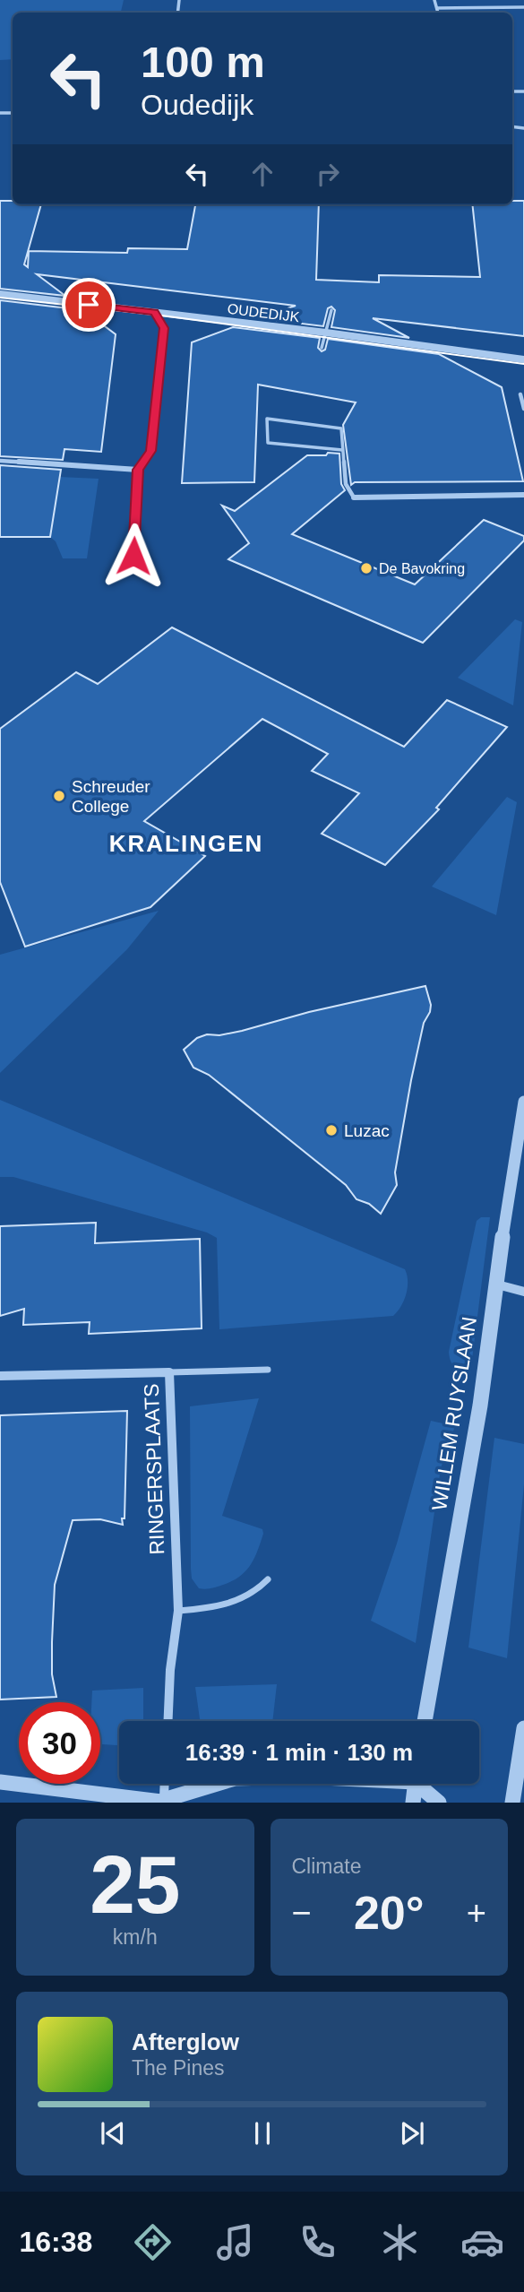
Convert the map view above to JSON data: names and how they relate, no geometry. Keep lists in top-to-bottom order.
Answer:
{
  "streets": {
    "street": ["OUDEDIJK", "WILLEM RUYSLAAN", "RINGERSPLAATS"]
  },
  "districts": ["KRALINGEN"],
  "places": ["De Bavokring", "Schreuder College", "Luzac"],
  "page": {
    "turn": ["100 m", "Oudedijk"],
    "limit": "30",
    "trip": "16:39 · 1 min · 130 m",
    "tile": [
      ["25", "km/h"],
      "Climate"
    ],
    "heat": ["−", "20°", "+"],
    "song": ["Afterglow", "The Pines"],
    "tabs": "16:38"
  }
}
